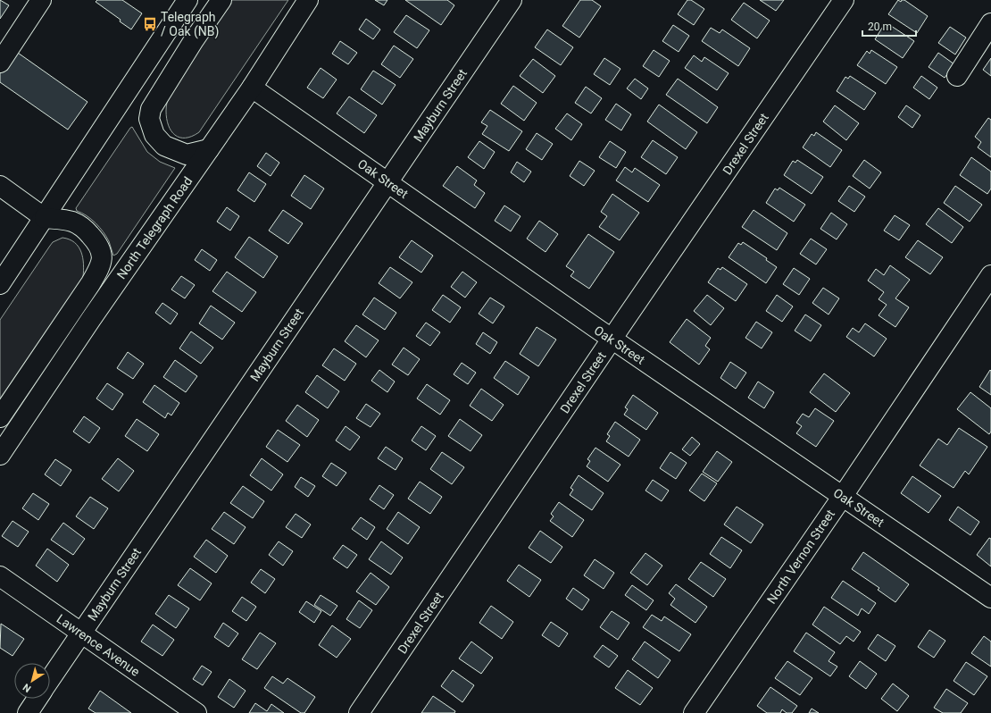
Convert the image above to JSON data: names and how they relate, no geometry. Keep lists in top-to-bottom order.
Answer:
{
  "streets": {
    "street": [
      "Mayburn Street",
      "Drexel Street",
      "Oak Street",
      "North Telegraph Road",
      "North Vernon Street",
      "Lawrence Avenue"
    ]
  },
  "crossings": [
    ["Mayburn Street", "Oak Street"],
    ["Mayburn Street", "Lawrence Avenue"],
    ["Drexel Street", "Oak Street"],
    ["Oak Street", "North Telegraph Road"],
    ["Oak Street", "North Vernon Street"]
  ],
  "places": {
    "bus stop": ["Telegraph / Oak (NB)"]
  },
  "scale_bar": "20 m",
  "north": "bottom left"
}
